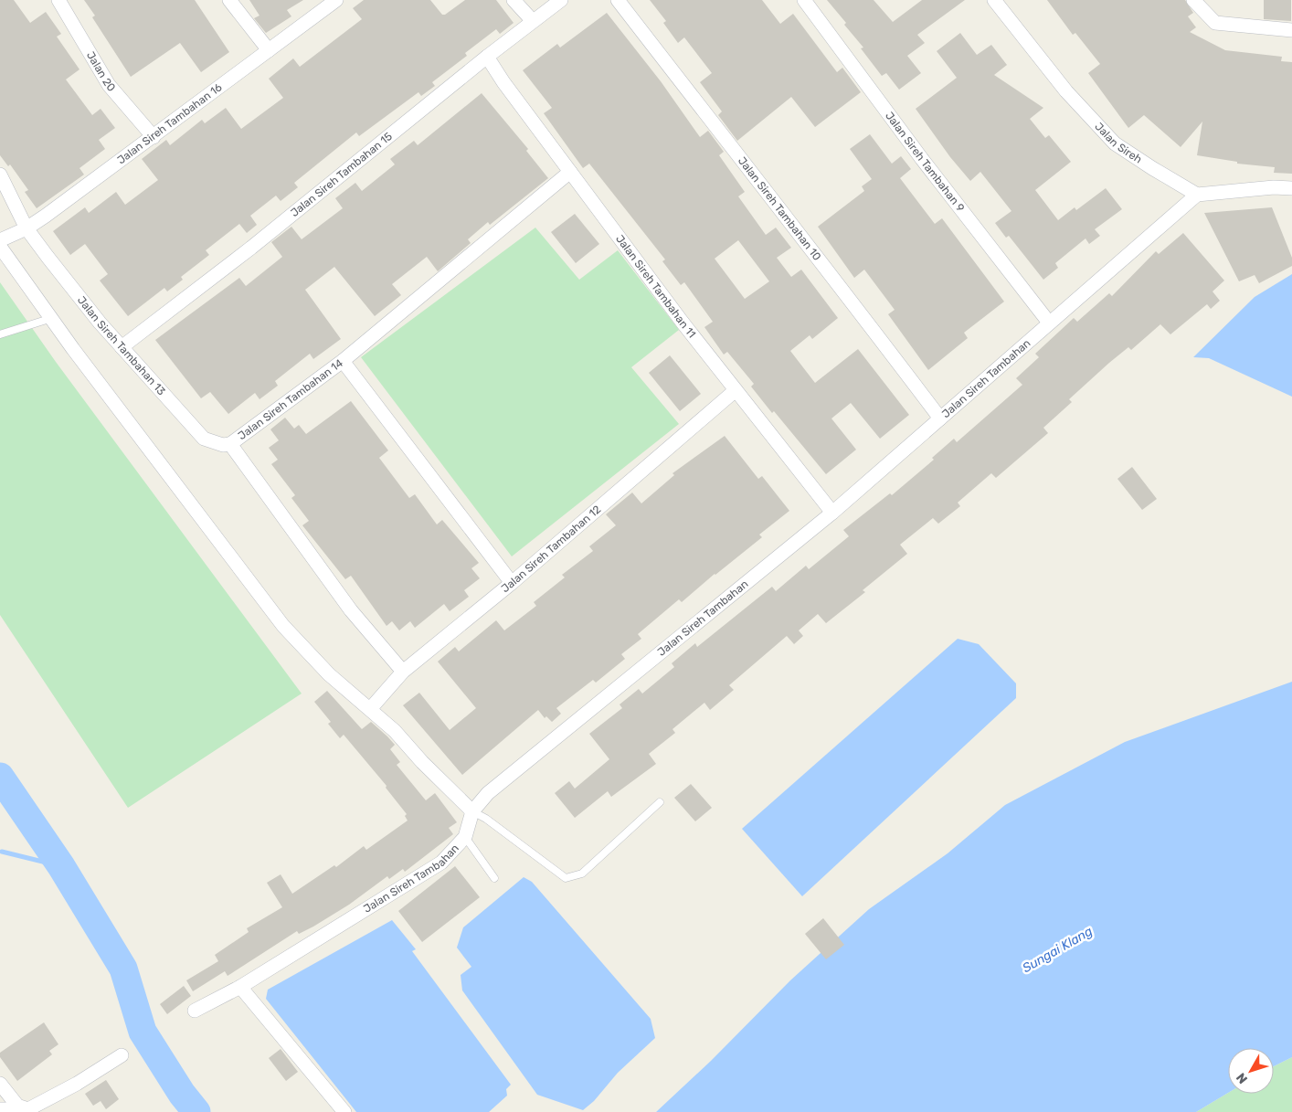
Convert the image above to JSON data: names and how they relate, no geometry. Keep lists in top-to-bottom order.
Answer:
{
  "streets": {
    "street": [
      "Jalan 20",
      "Jalan Sireh Tambahan 16",
      "Jalan Sireh",
      "Jalan Sireh Tambahan 9",
      "Jalan Sireh Tambahan 15",
      "Jalan Sireh Tambahan 10",
      "Jalan Sireh Tambahan 11",
      "Jalan Sireh Tambahan 13",
      "Jalan Sireh Tambahan",
      "Jalan Sireh Tambahan 14",
      "Jalan Sireh Tambahan 12"
    ]
  },
  "crossings": [
    ["Jalan 20", "Jalan Sireh Tambahan 16"],
    ["Jalan Sireh Tambahan 16", "Jalan Sireh Tambahan 13"],
    ["Jalan Sireh", "Jalan Sireh Tambahan"],
    ["Jalan Sireh Tambahan 9", "Jalan Sireh Tambahan"],
    ["Jalan Sireh Tambahan 15", "Jalan Sireh Tambahan 11"],
    ["Jalan Sireh Tambahan 15", "Jalan Sireh Tambahan 13"],
    ["Jalan Sireh Tambahan 10", "Jalan Sireh Tambahan"],
    ["Jalan Sireh Tambahan 11", "Jalan Sireh Tambahan"],
    ["Jalan Sireh Tambahan 11", "Jalan Sireh Tambahan 14"],
    ["Jalan Sireh Tambahan 11", "Jalan Sireh Tambahan 12"],
    ["Jalan Sireh Tambahan 13", "Jalan Sireh Tambahan 14"],
    ["Jalan Sireh Tambahan 14", "Jalan Sireh Tambahan 12"]
  ],
  "water": ["Sungai Klang"],
  "north": "bottom left"
}
